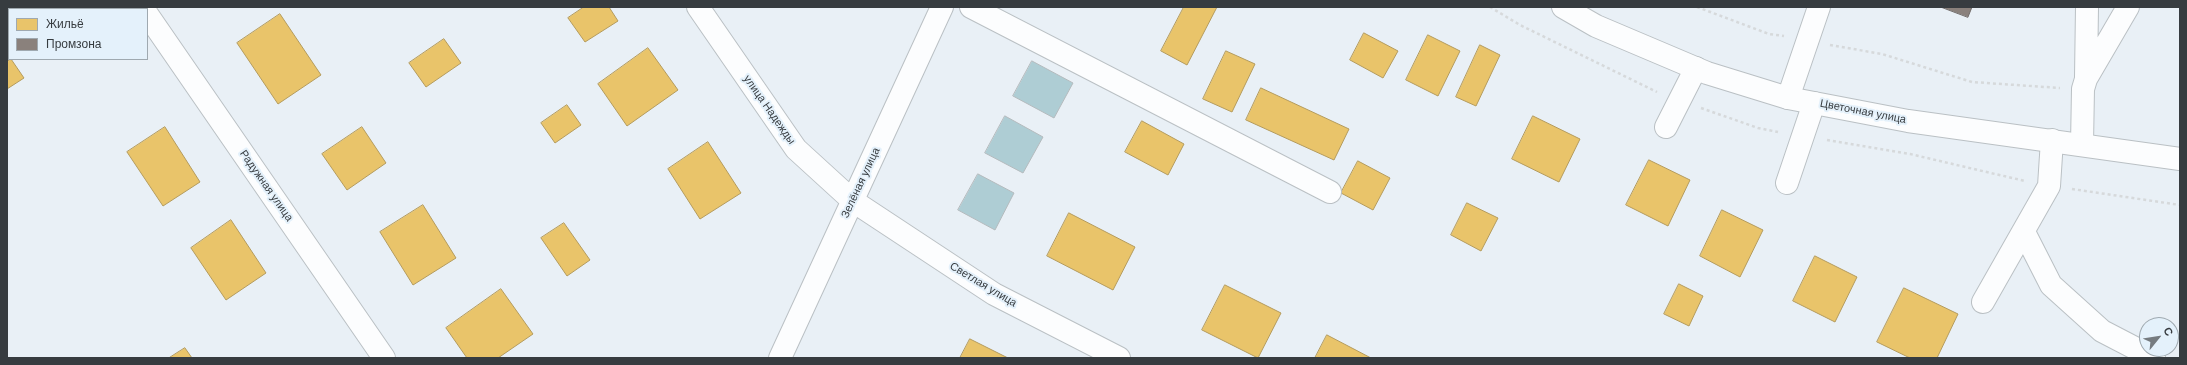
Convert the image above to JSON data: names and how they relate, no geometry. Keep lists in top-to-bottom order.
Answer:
{
  "streets": {
    "street": [
      "улица Надежды",
      "Цветочная улица",
      "Зелёная улица",
      "Радужная улица",
      "Светлая улица"
    ]
  },
  "crossings": [
    ["улица Надежды", "Зелёная улица"],
    ["улица Надежды", "Светлая улица"],
    ["Зелёная улица", "Светлая улица"]
  ],
  "legend": ["Жильё", "Промзона"],
  "north": "top right"
}
